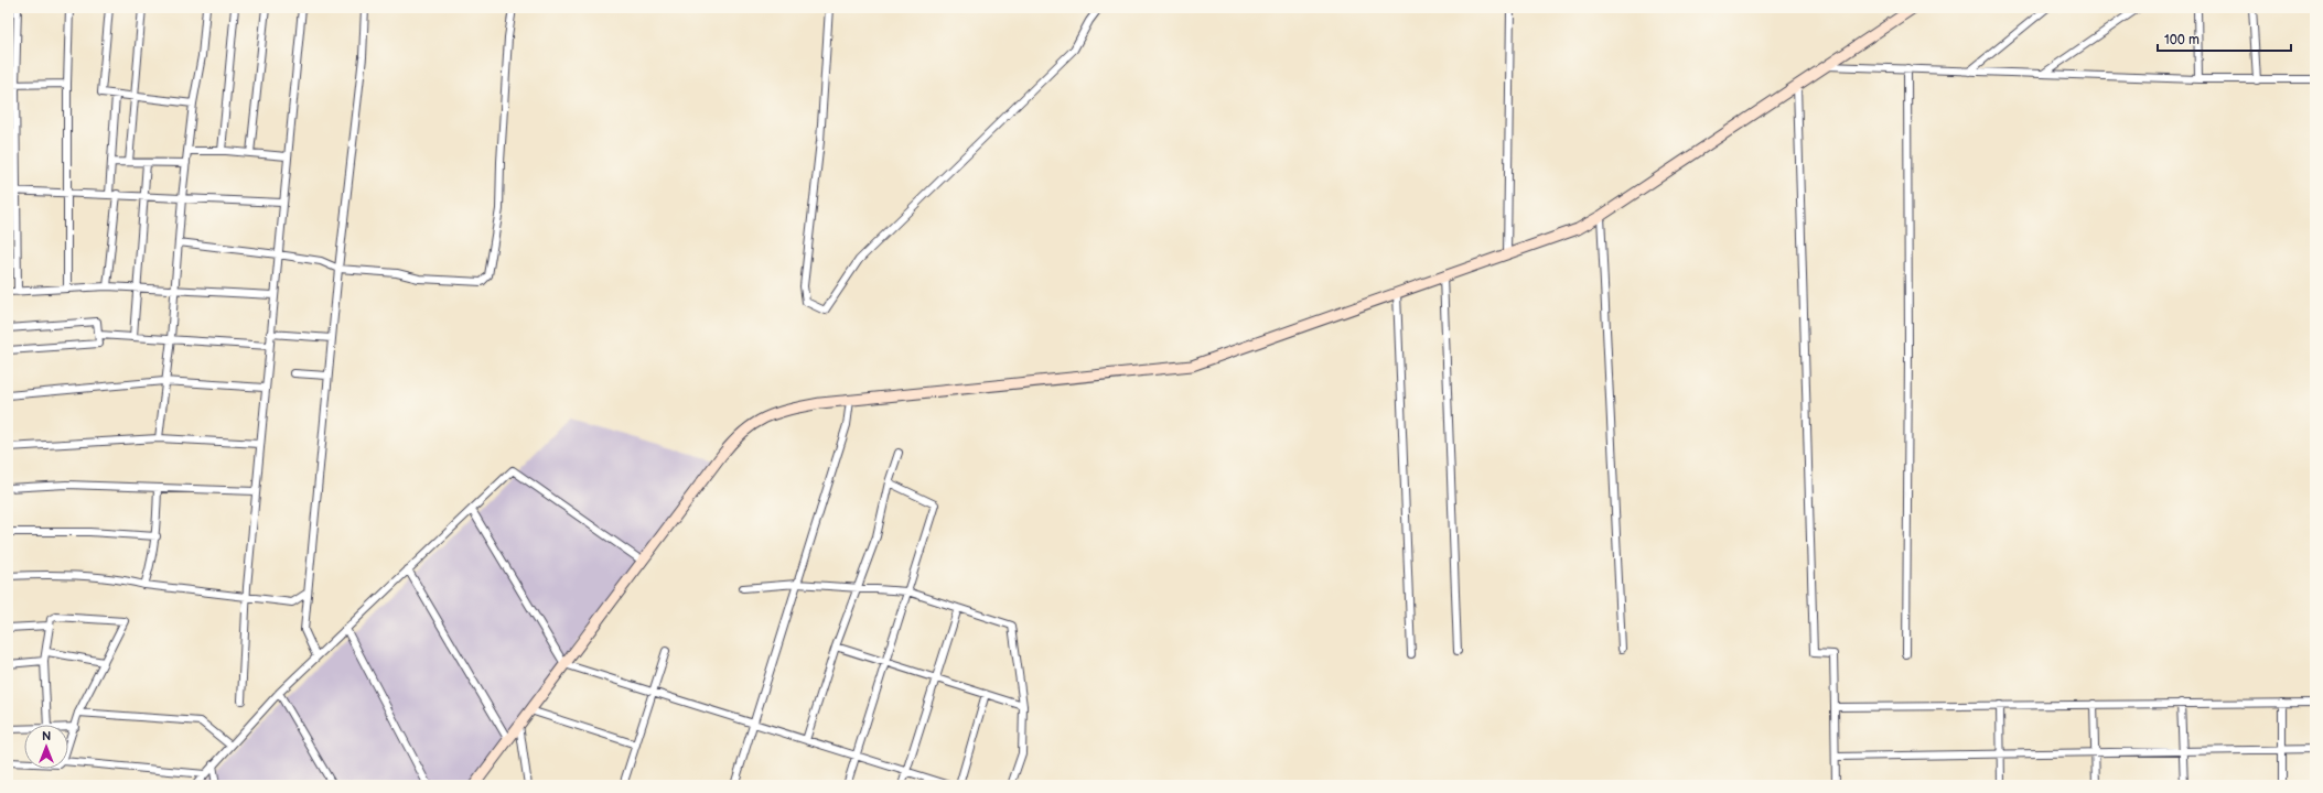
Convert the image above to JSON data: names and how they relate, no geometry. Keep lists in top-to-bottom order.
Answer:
{
  "scale_bar": "100 m",
  "north": "top"
}
